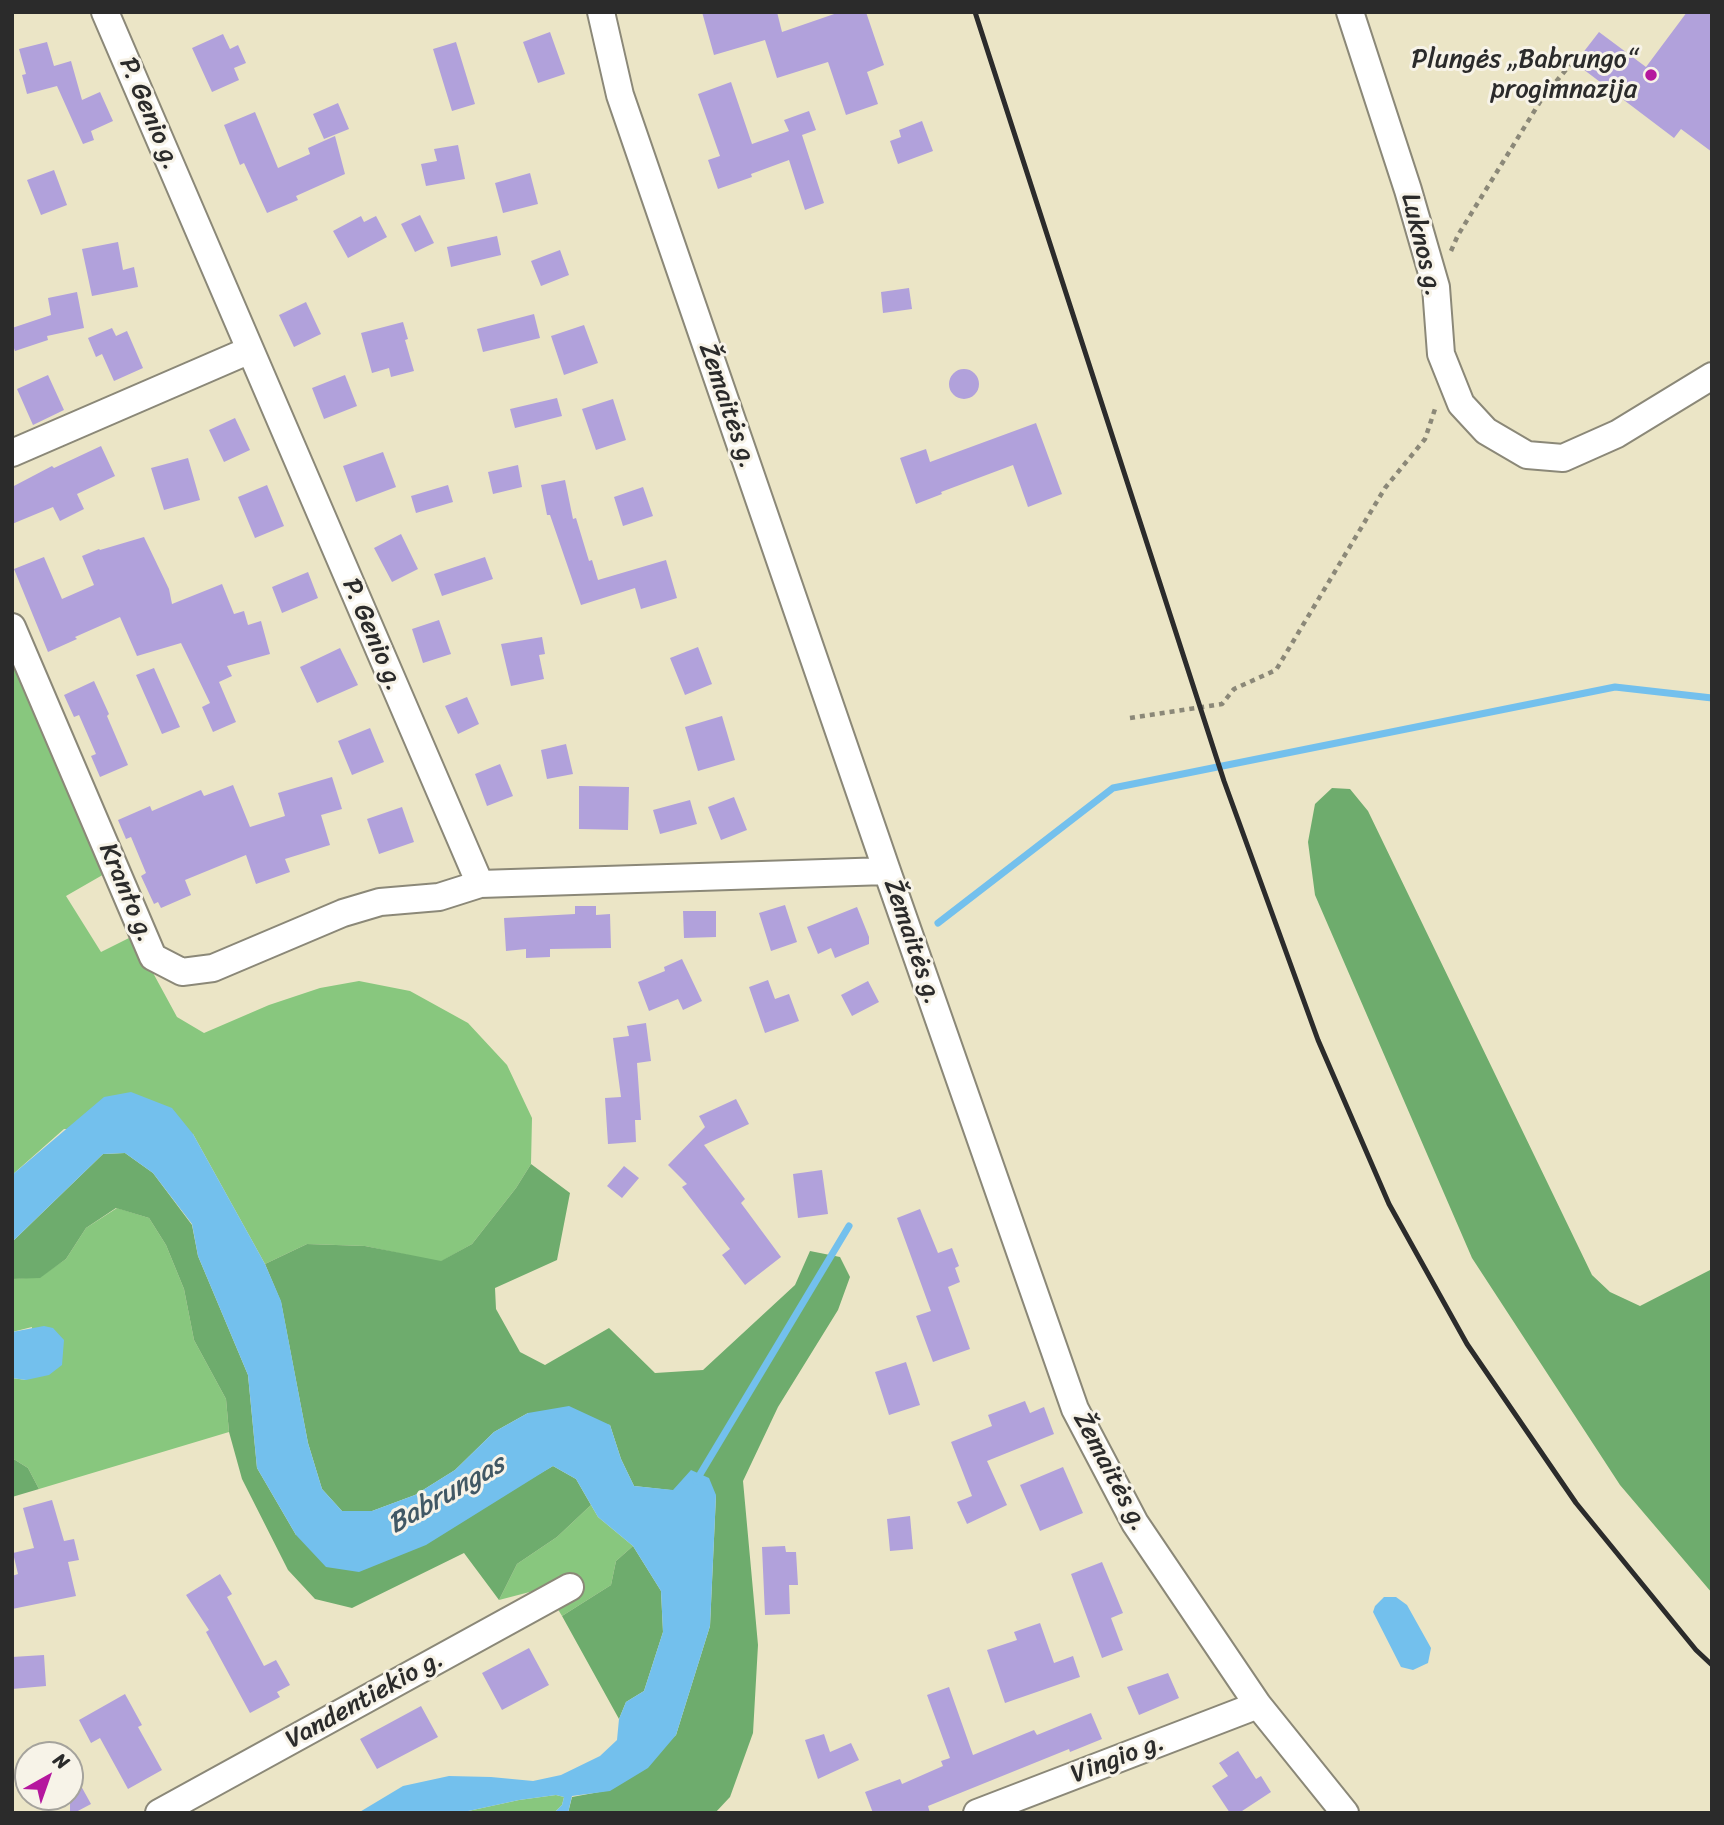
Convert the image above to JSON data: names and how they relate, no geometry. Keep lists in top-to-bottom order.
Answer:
{
  "streets": {
    "street": [
      "P. Genio g.",
      "Luknos g.",
      "Žemaitės g.",
      "Kranto g.",
      "Vandentiekio g.",
      "Vingio g."
    ]
  },
  "crossings": [
    ["P. Genio g.", "Kranto g."],
    ["Žemaitės g.", "Vingio g."]
  ],
  "water": ["Babrungas"],
  "places": ["Plungės „Babrungo“ progimnazija"],
  "north": "top right"
}
